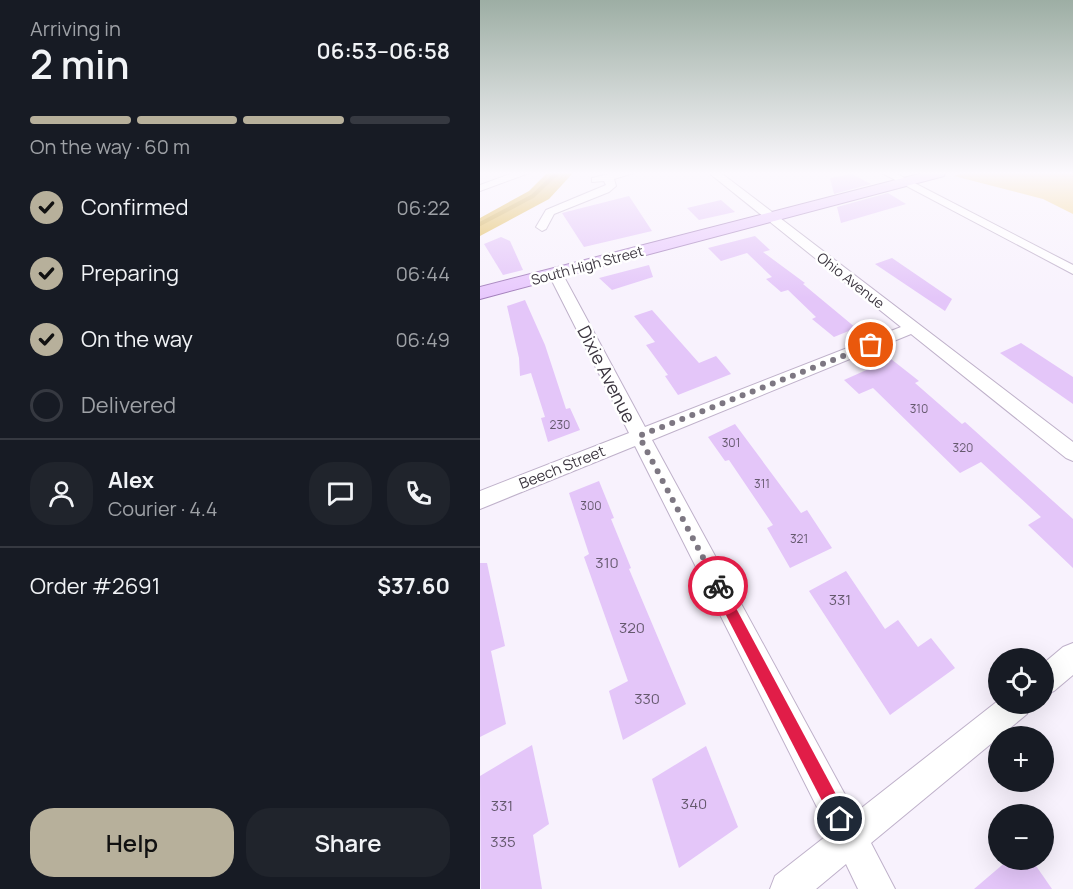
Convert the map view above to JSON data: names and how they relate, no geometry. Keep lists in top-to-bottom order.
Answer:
{
  "streets": {
    "main road": ["South High Street"],
    "street": ["Ohio Avenue", "Dixie Avenue", "Beech Street"]
  },
  "crossings": [
    ["South High Street", "Ohio Avenue"],
    ["South High Street", "Dixie Avenue"],
    ["Ohio Avenue", "Beech Street"],
    ["Dixie Avenue", "Beech Street"]
  ],
  "house_numbers": [
    "310",
    "230",
    "301",
    "320",
    "311",
    "300",
    "321",
    "310",
    "331",
    "320",
    "330",
    "340",
    "331",
    "335"
  ],
  "page": {
    "heading": ["2 min", "Arriving in", "06:53–06:58"],
    "panel": [
      "Alex",
      "Courier · 4.4",
      "Order #2691",
      "$37.60"
    ],
    "bar": "On the way · 60 m",
    "list": [
      ["Confirmed", "06:22"],
      ["Preparing", "06:44"],
      ["On the way", "06:49"],
      "Delivered"
    ],
    "map_buttons": ["+", "−"],
    "buttons": ["Help", "Share"]
  }
}
